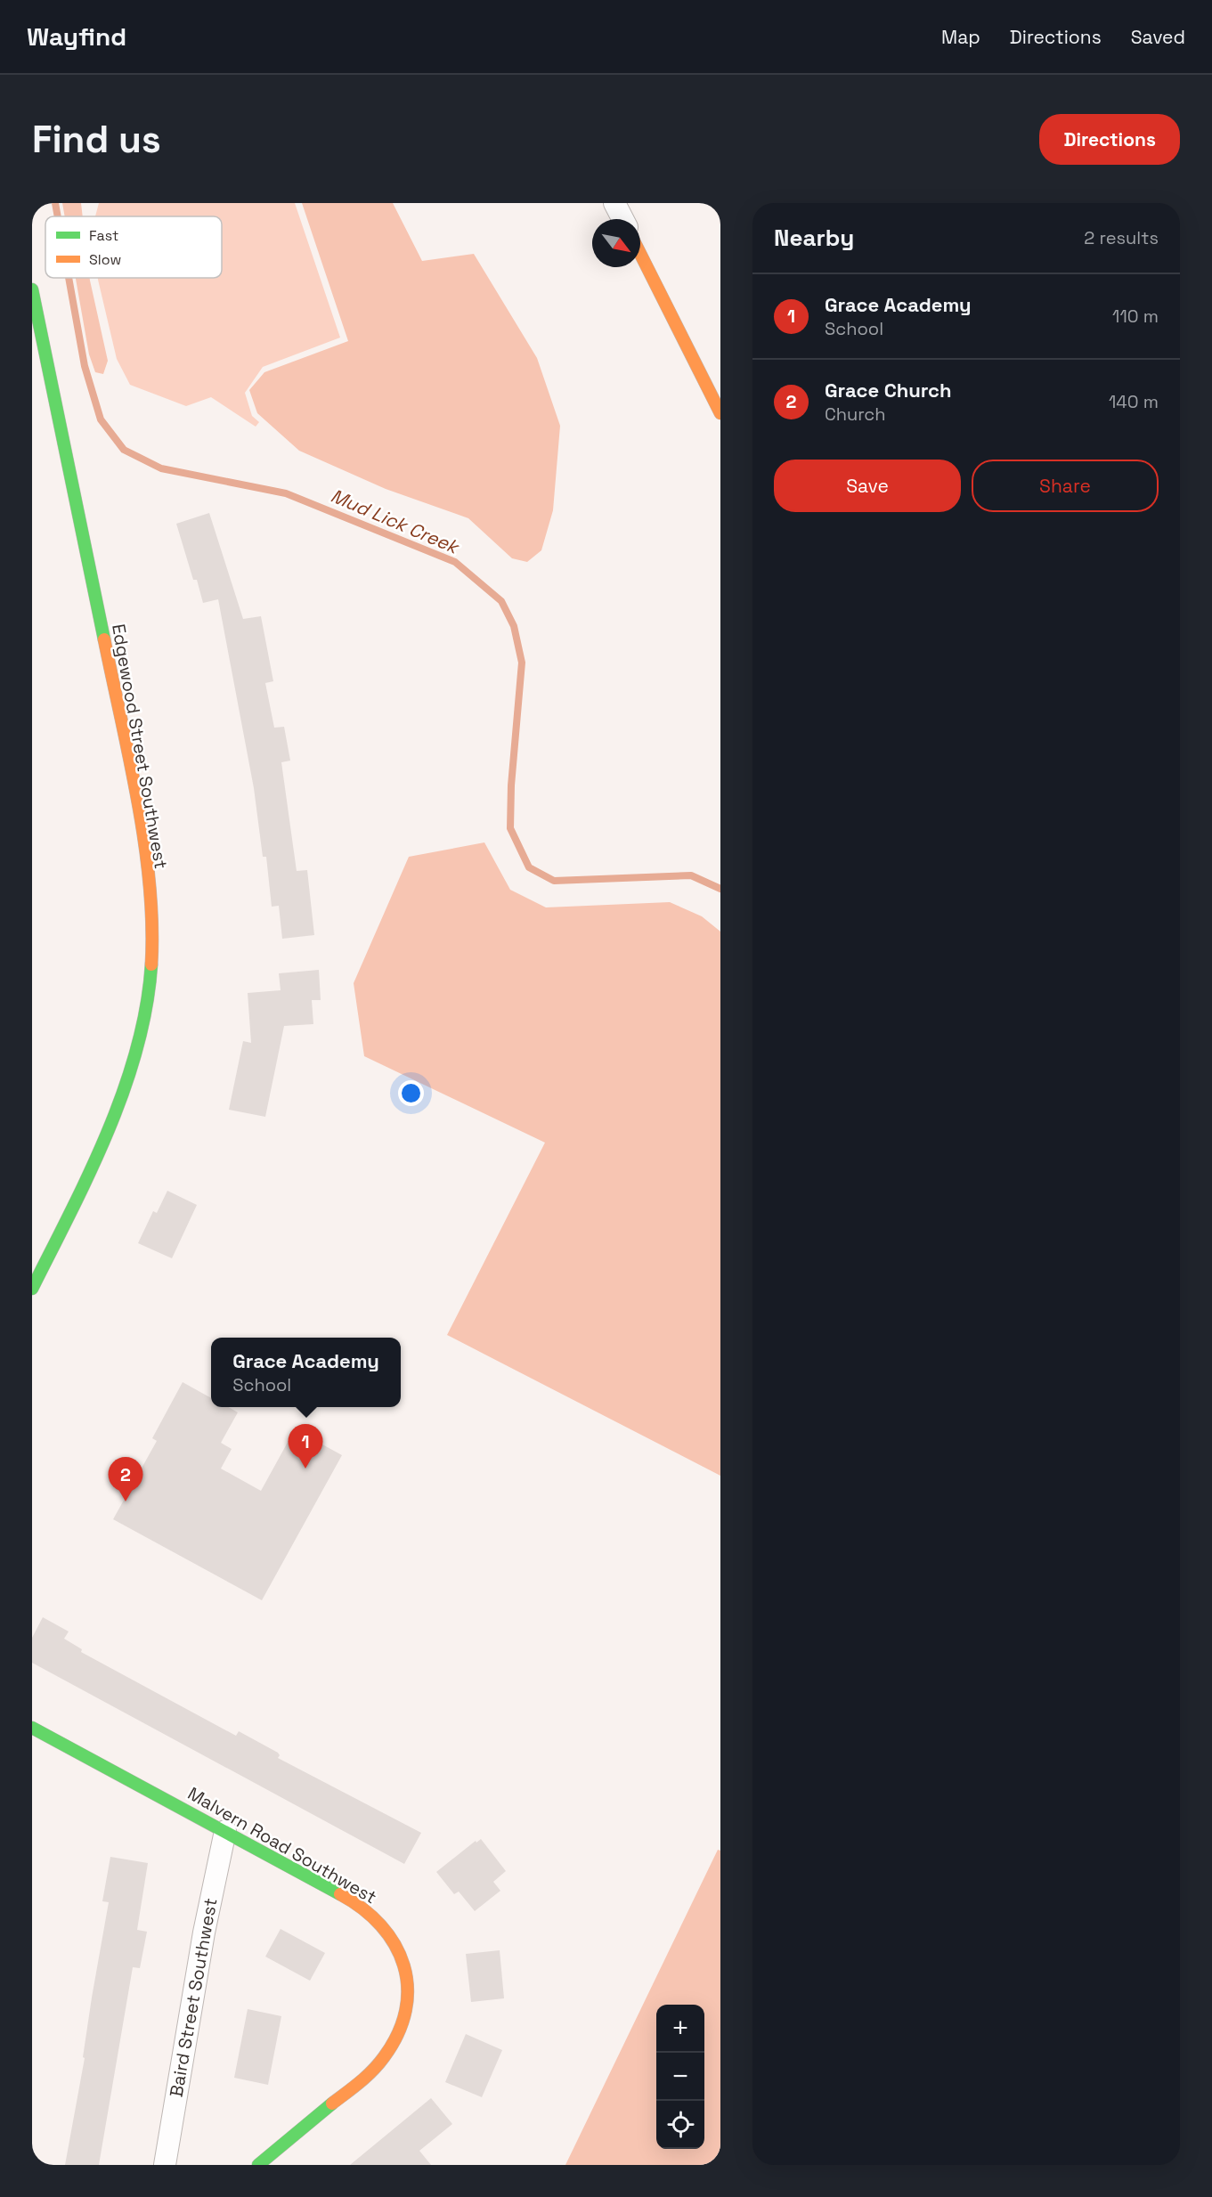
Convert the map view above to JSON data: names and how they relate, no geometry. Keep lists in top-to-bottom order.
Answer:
{
  "streets": {
    "street": ["Edgewood Street Southwest", "Malvern Road Southwest", "Baird Street Southwest"]
  },
  "crossings": [
    ["Malvern Road Southwest", "Baird Street Southwest"]
  ],
  "water": ["Mud Lick Creek"],
  "legend": ["Fast", "Slow"],
  "north": "bottom right",
  "page": {
    "header": "Wayfind",
    "nav": ["Map", "Directions", "Saved"],
    "buttons": [
      "Directions",
      ["Save", "Share"]
    ],
    "title": "Find us",
    "heading": ["Nearby", "2 results"],
    "list": [
      {
        "mark": "1",
        "name": "Grace Academy",
        "note": "School",
        "value": "110 m"
      },
      {
        "mark": "2",
        "name": "Grace Church",
        "note": "Church",
        "value": "140 m"
      }
    ],
    "popup": ["Grace Academy", "School"],
    "pins": ["1", "2"],
    "map_buttons": ["+", "−"]
  }
}
